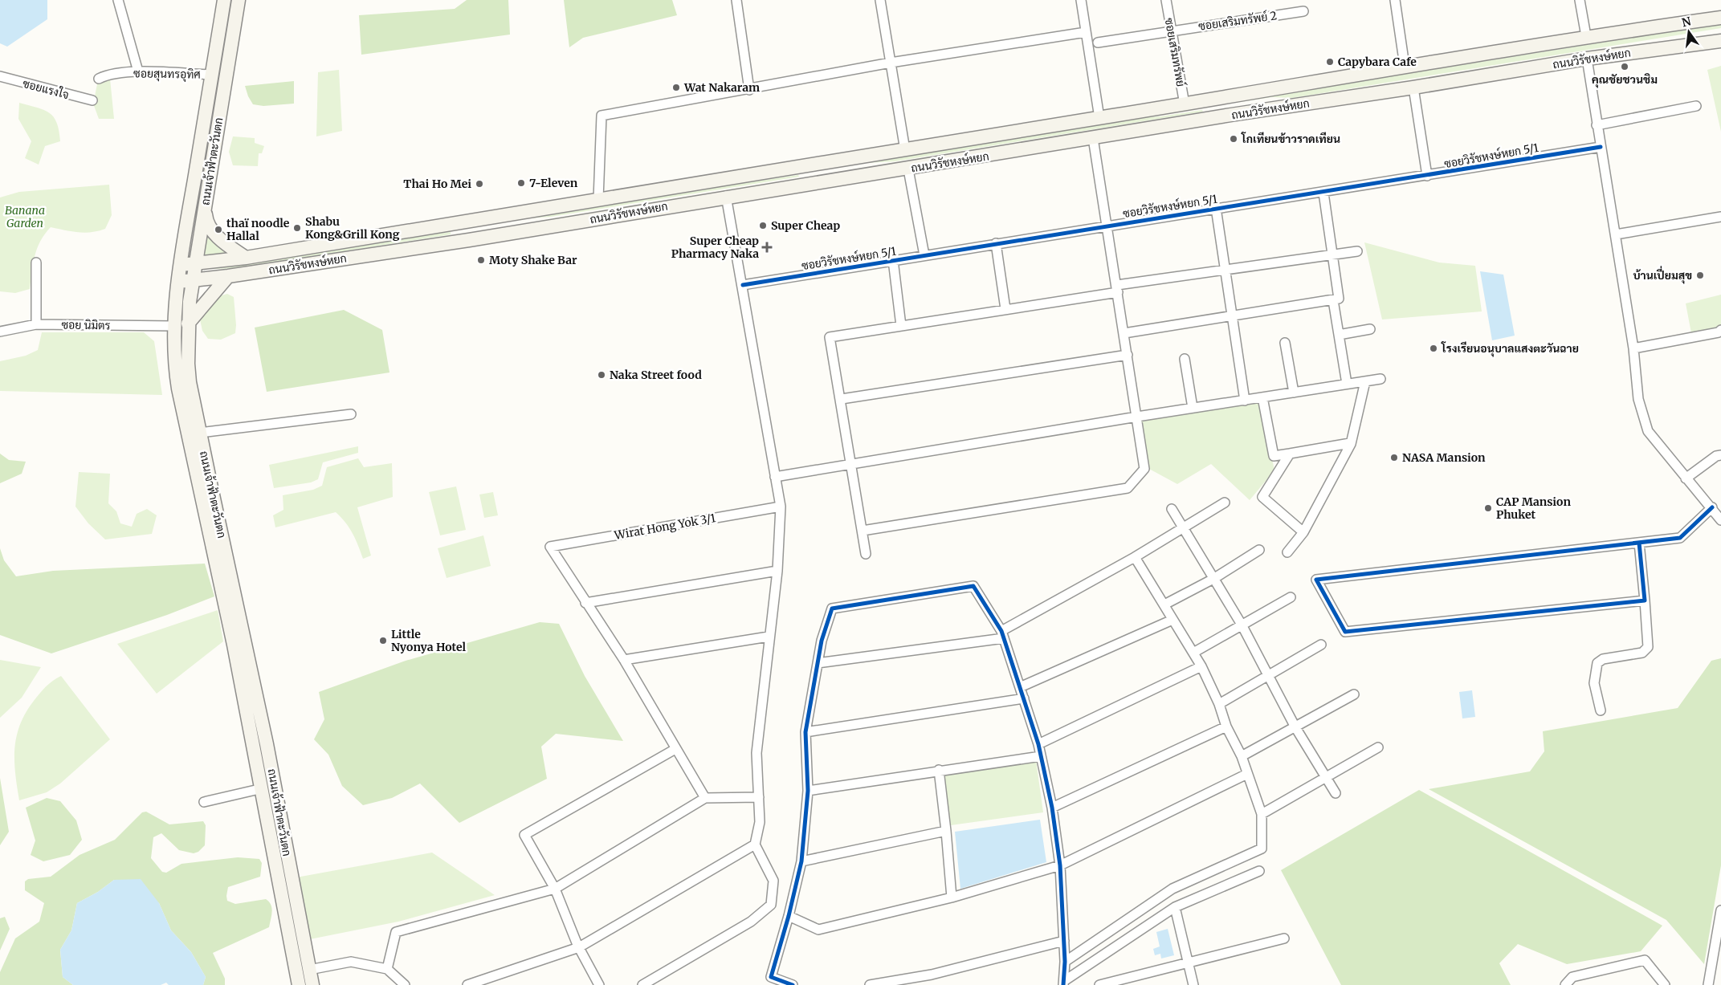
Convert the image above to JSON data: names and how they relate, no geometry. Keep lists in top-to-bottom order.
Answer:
{
  "streets": {
    "main road": ["ถนนวิรัชหงษ์หยก", "ถนนเจ้าฟ้าตะวันตก"],
    "street": [
      "ซอยเสริมทรัพย์ 2",
      "ซอยเสริมทรัพย์",
      "ซอยสุนทรอุทิศ",
      "ซอยแรงใจ",
      "ซอยวิรัชหงษ์หยก 5/1",
      "ซอย นิมิตร",
      "Wirat Hong Yok 3/1"
    ]
  },
  "crossings": [
    ["ซอยเสริมทรัพย์ 2", "ซอยเสริมทรัพย์"],
    ["ซอยเสริมทรัพย์", "ถนนวิรัชหงษ์หยก"],
    ["ถนนวิรัชหงษ์หยก", "ถนนเจ้าฟ้าตะวันตก"],
    ["ซอยสุนทรอุทิศ", "ถนนเจ้าฟ้าตะวันตก"],
    ["ถนนเจ้าฟ้าตะวันตก", "ซอย นิมิตร"]
  ],
  "parks": ["Banana Garden"],
  "places": {
    "other": [
      "Capybara Cafe",
      "คุณชัยชวนชิม",
      "Wat Nakaram",
      "โกเทียนข้าวราดเทียน",
      "7-Eleven",
      "Thai Ho Mei",
      "Super Cheap",
      "Shabu Kong&Grill Kong",
      "thaï noodle Hallal",
      "Moty Shake Bar",
      "บ้านเปี่ยมสุข",
      "โรงเรียนอนุบาลแสงตะวันฉาย",
      "Naka Street food",
      "NASA Mansion",
      "CAP Mansion Phuket",
      "Little Nyonya Hotel"
    ],
    "health": ["Super Cheap Pharmacy Naka"]
  },
  "north": "top"
}
